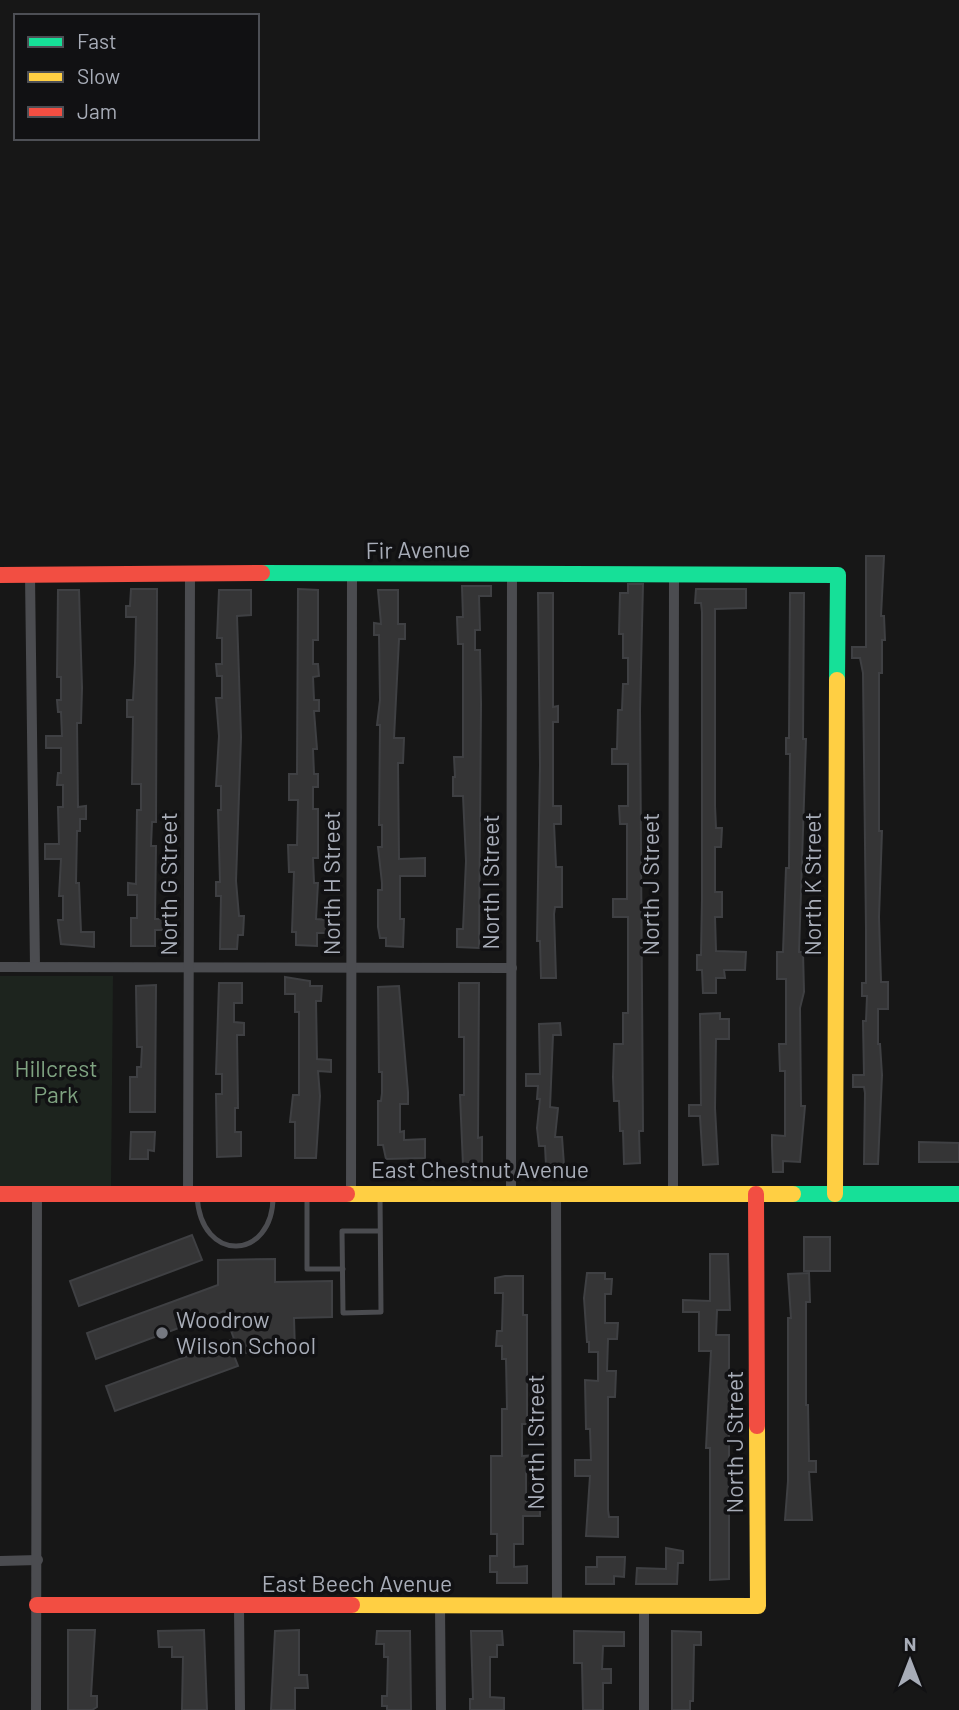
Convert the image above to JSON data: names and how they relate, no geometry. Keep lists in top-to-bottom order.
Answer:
{
  "streets": {
    "street": [
      "Fir Avenue",
      "North I Street",
      "North H Street",
      "North G Street",
      "North J Street",
      "North K Street",
      "East Chestnut Avenue",
      "East Beech Avenue"
    ]
  },
  "crossings": [
    ["Fir Avenue", "North I Street"],
    ["Fir Avenue", "North H Street"],
    ["Fir Avenue", "North G Street"],
    ["Fir Avenue", "North J Street"],
    ["Fir Avenue", "North K Street"],
    ["North I Street", "East Chestnut Avenue"],
    ["North I Street", "East Beech Avenue"],
    ["North H Street", "East Chestnut Avenue"],
    ["North G Street", "East Chestnut Avenue"],
    ["North J Street", "East Chestnut Avenue"],
    ["North J Street", "East Beech Avenue"],
    ["North K Street", "East Chestnut Avenue"]
  ],
  "parks": ["Hillcrest Park"],
  "places": ["Woodrow Wilson School"],
  "legend": ["Fast", "Slow", "Jam"],
  "north": "top"
}
